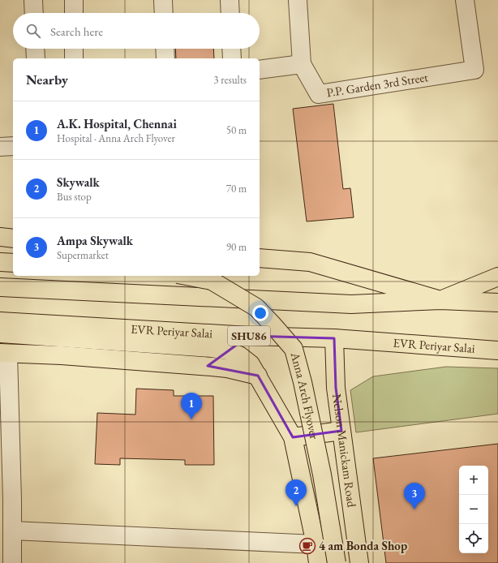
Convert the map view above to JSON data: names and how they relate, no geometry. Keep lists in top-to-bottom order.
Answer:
{
  "streets": {
    "main road": [
      "EVR Periyar Salai",
      "SHU86",
      "Anna Arch Flyover",
      "Nelson Manickam Road"
    ],
    "street": ["P.P. Garden 3rd Street"]
  },
  "crossings": [
    ["EVR Periyar Salai", "Nelson Manickam Road"]
  ],
  "places": {
    "cafe": ["4 am Bonda Shop"]
  },
  "page": {
    "search": "Search here",
    "heading": ["Nearby", "3 results"],
    "list": [
      {
        "mark": "1",
        "name": "A.K. Hospital, Chennai",
        "note": "Hospital · Anna Arch Flyover",
        "value": "50 m"
      },
      {
        "mark": "2",
        "name": "Skywalk",
        "note": "Bus stop",
        "value": "70 m"
      },
      {
        "mark": "3",
        "name": "Ampa Skywalk",
        "note": "Supermarket",
        "value": "90 m"
      }
    ],
    "pins": ["1", "2", "3"],
    "map_buttons": ["+", "−"]
  }
}
